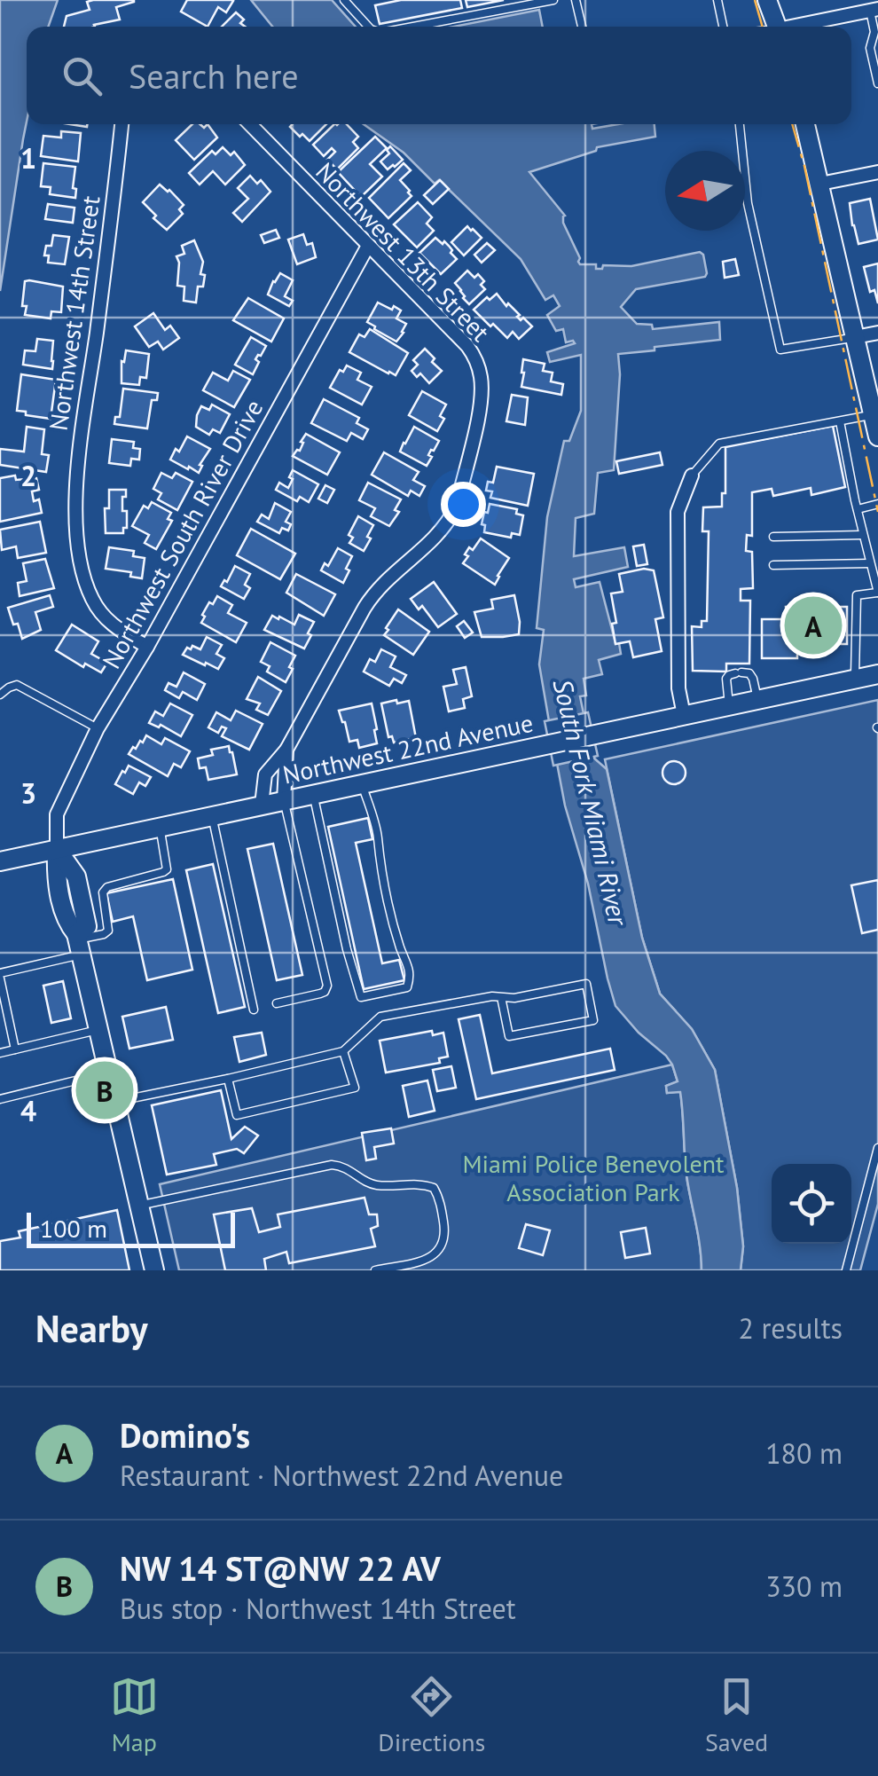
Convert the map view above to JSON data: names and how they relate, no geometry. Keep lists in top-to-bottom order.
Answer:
{
  "streets": {
    "main road": ["Northwest 22nd Avenue"],
    "street": ["Northwest 13th Street", "Northwest 14th Street", "Northwest South River Drive"]
  },
  "crossings": [
    ["Northwest 13th Street", "Northwest South River Drive"],
    ["Northwest 13th Street", "Northwest 22nd Avenue"],
    ["Northwest 14th Street", "Northwest South River Drive"],
    ["Northwest South River Drive", "Northwest 22nd Avenue"]
  ],
  "water": ["South Fork Miami River"],
  "parks": ["Miami Police Benevolent Association Park"],
  "scale_bar": "100 m",
  "north": "left",
  "page": {
    "search": "Search here",
    "pins": ["A", "B"],
    "scale": "100 m",
    "heading": ["Nearby", "2 results"],
    "list": [
      {
        "mark": "A",
        "name": "Domino's",
        "note": "Restaurant · Northwest 22nd Avenue",
        "value": "180 m"
      },
      {
        "mark": "B",
        "name": "NW 14 ST@NW 22 AV",
        "note": "Bus stop · Northwest 14th Street",
        "value": "330 m"
      }
    ],
    "nav": ["Map", "Directions", "Saved"]
  },
  "grid": {
    "rows": [
      "1",
      "2",
      "3",
      "4"
    ]
  }
}
